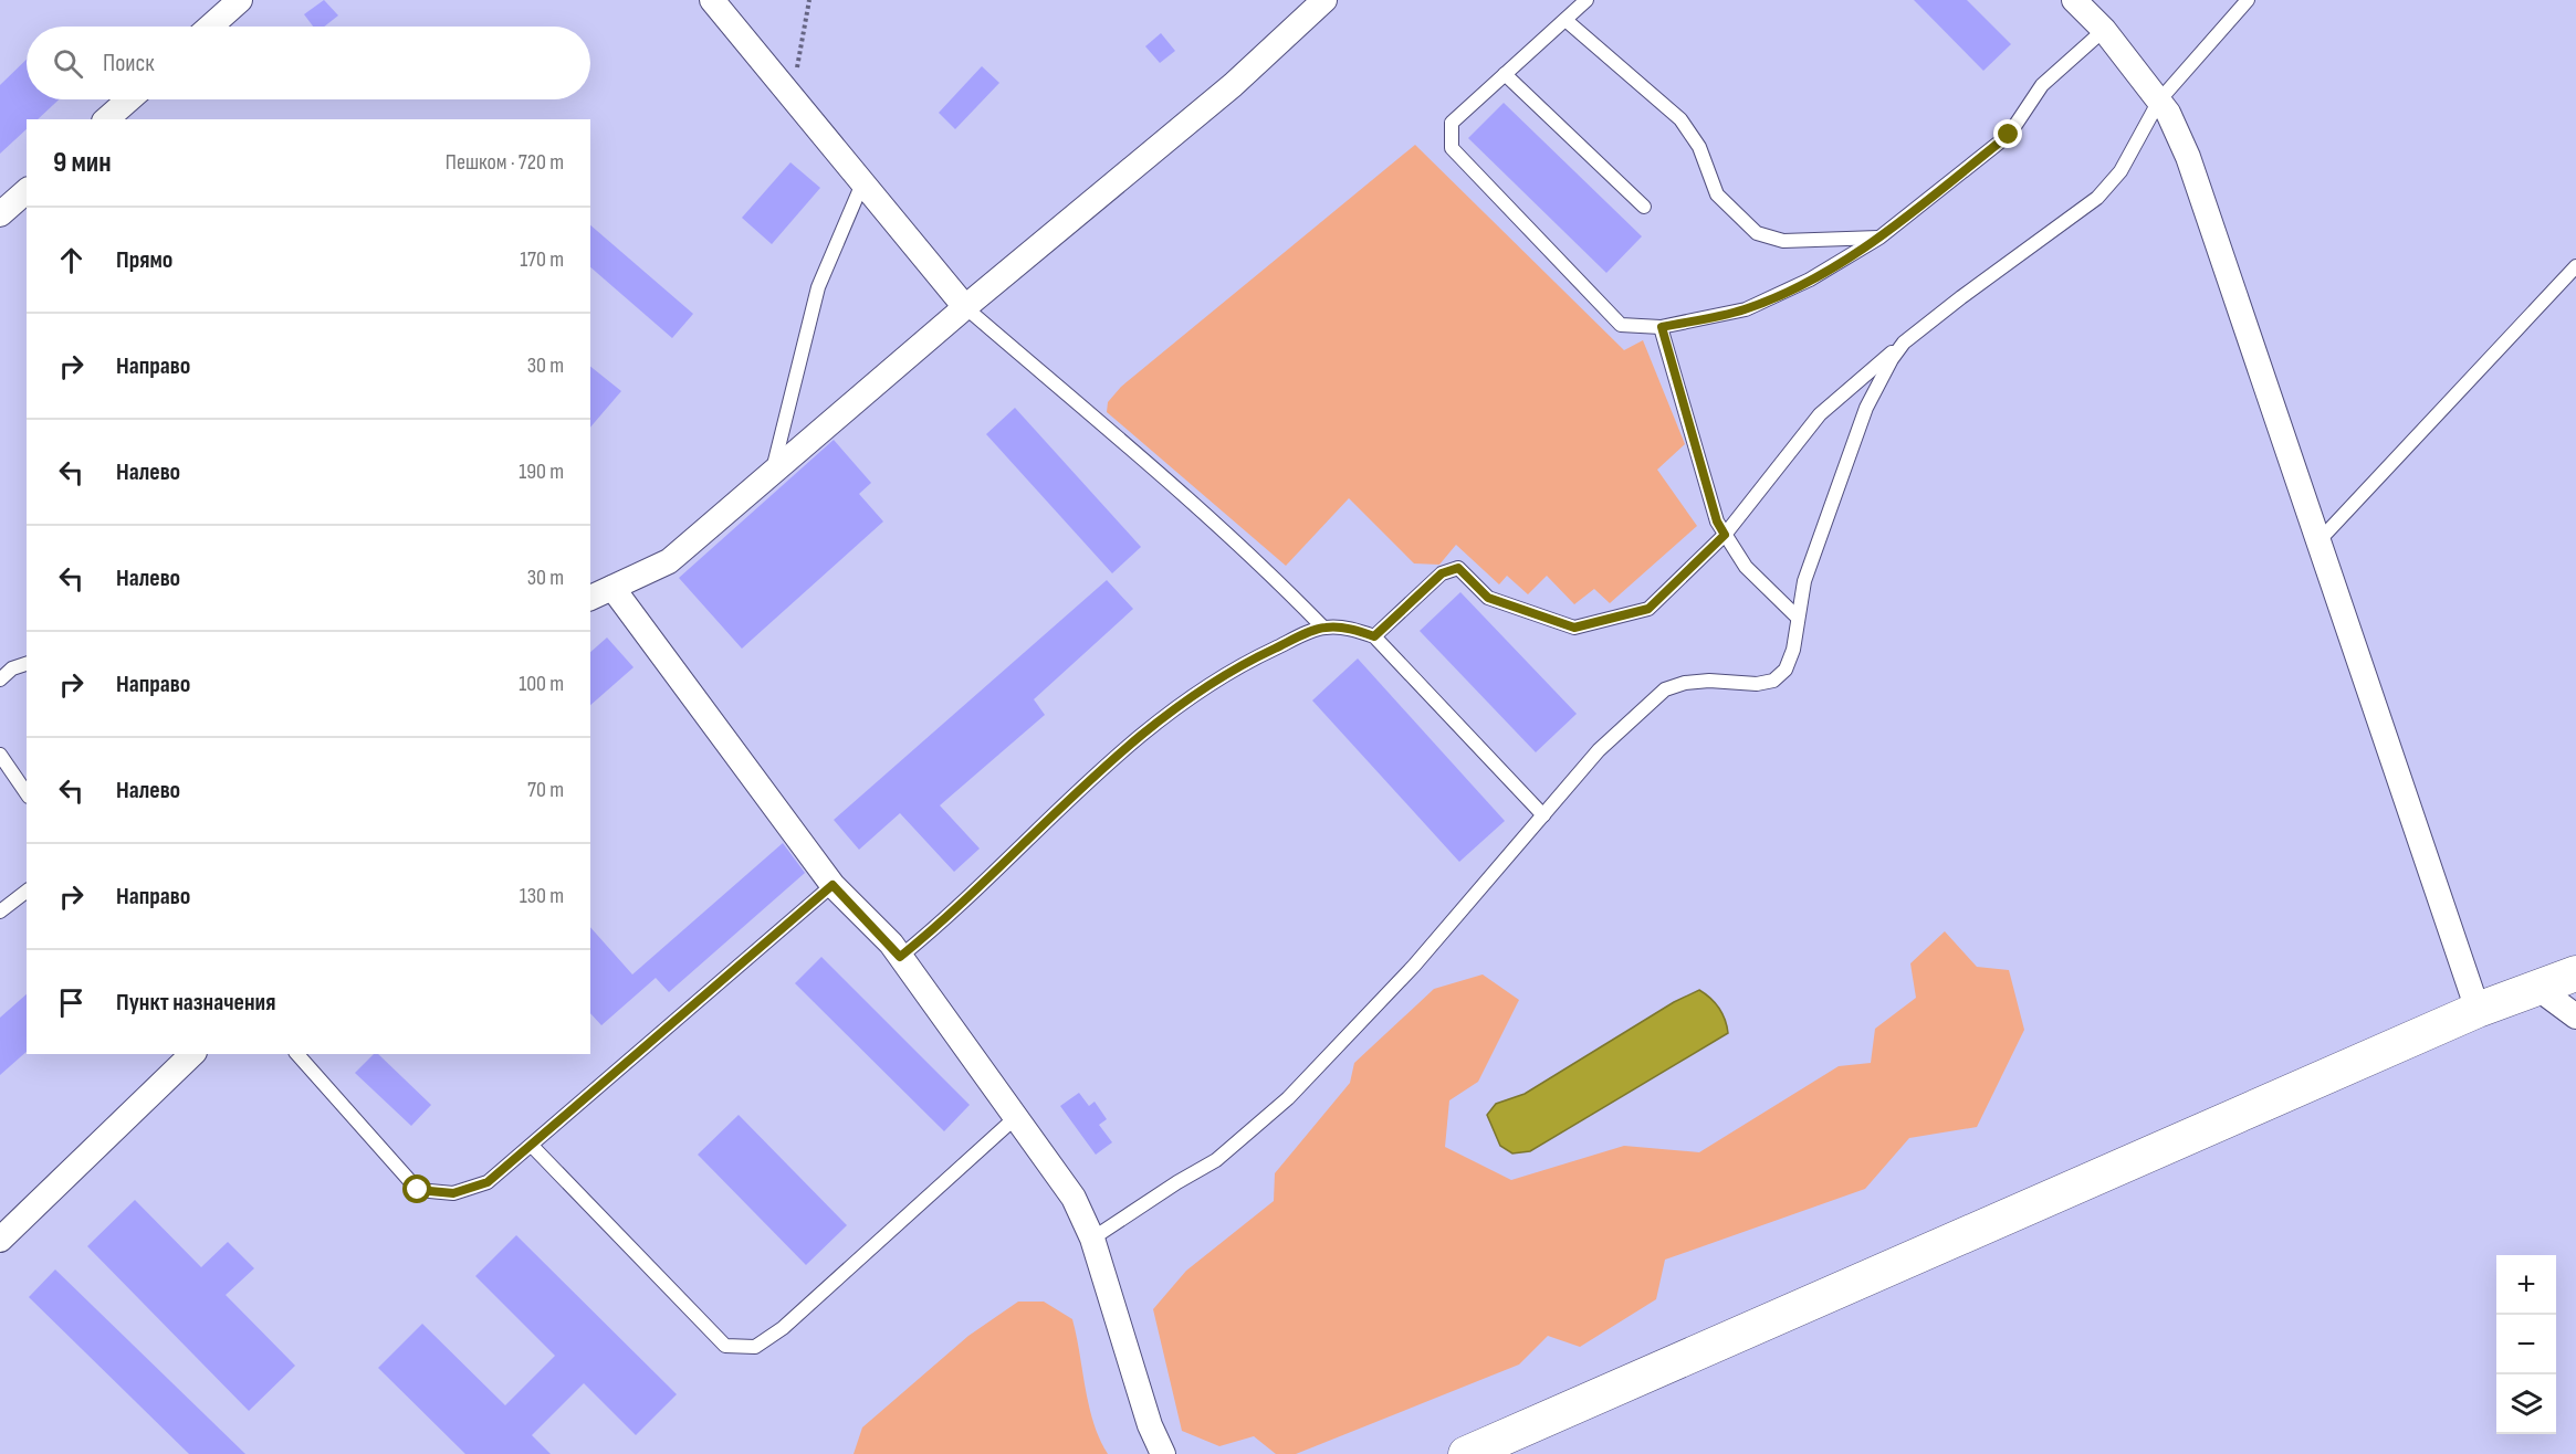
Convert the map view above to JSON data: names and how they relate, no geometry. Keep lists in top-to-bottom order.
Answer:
{
  "page": {
    "search": "Поиск",
    "heading": ["9 мин", "Пешком · 720 m"],
    "list": [
      ["Прямо", "170 m"],
      ["Направо", "30 m"],
      ["Налево", "190 m"],
      ["Налево", "30 m"],
      ["Направо", "100 m"],
      ["Налево", "70 m"],
      ["Направо", "130 m"],
      "Пункт назначения"
    ],
    "map_buttons": ["+", "−"]
  }
}
